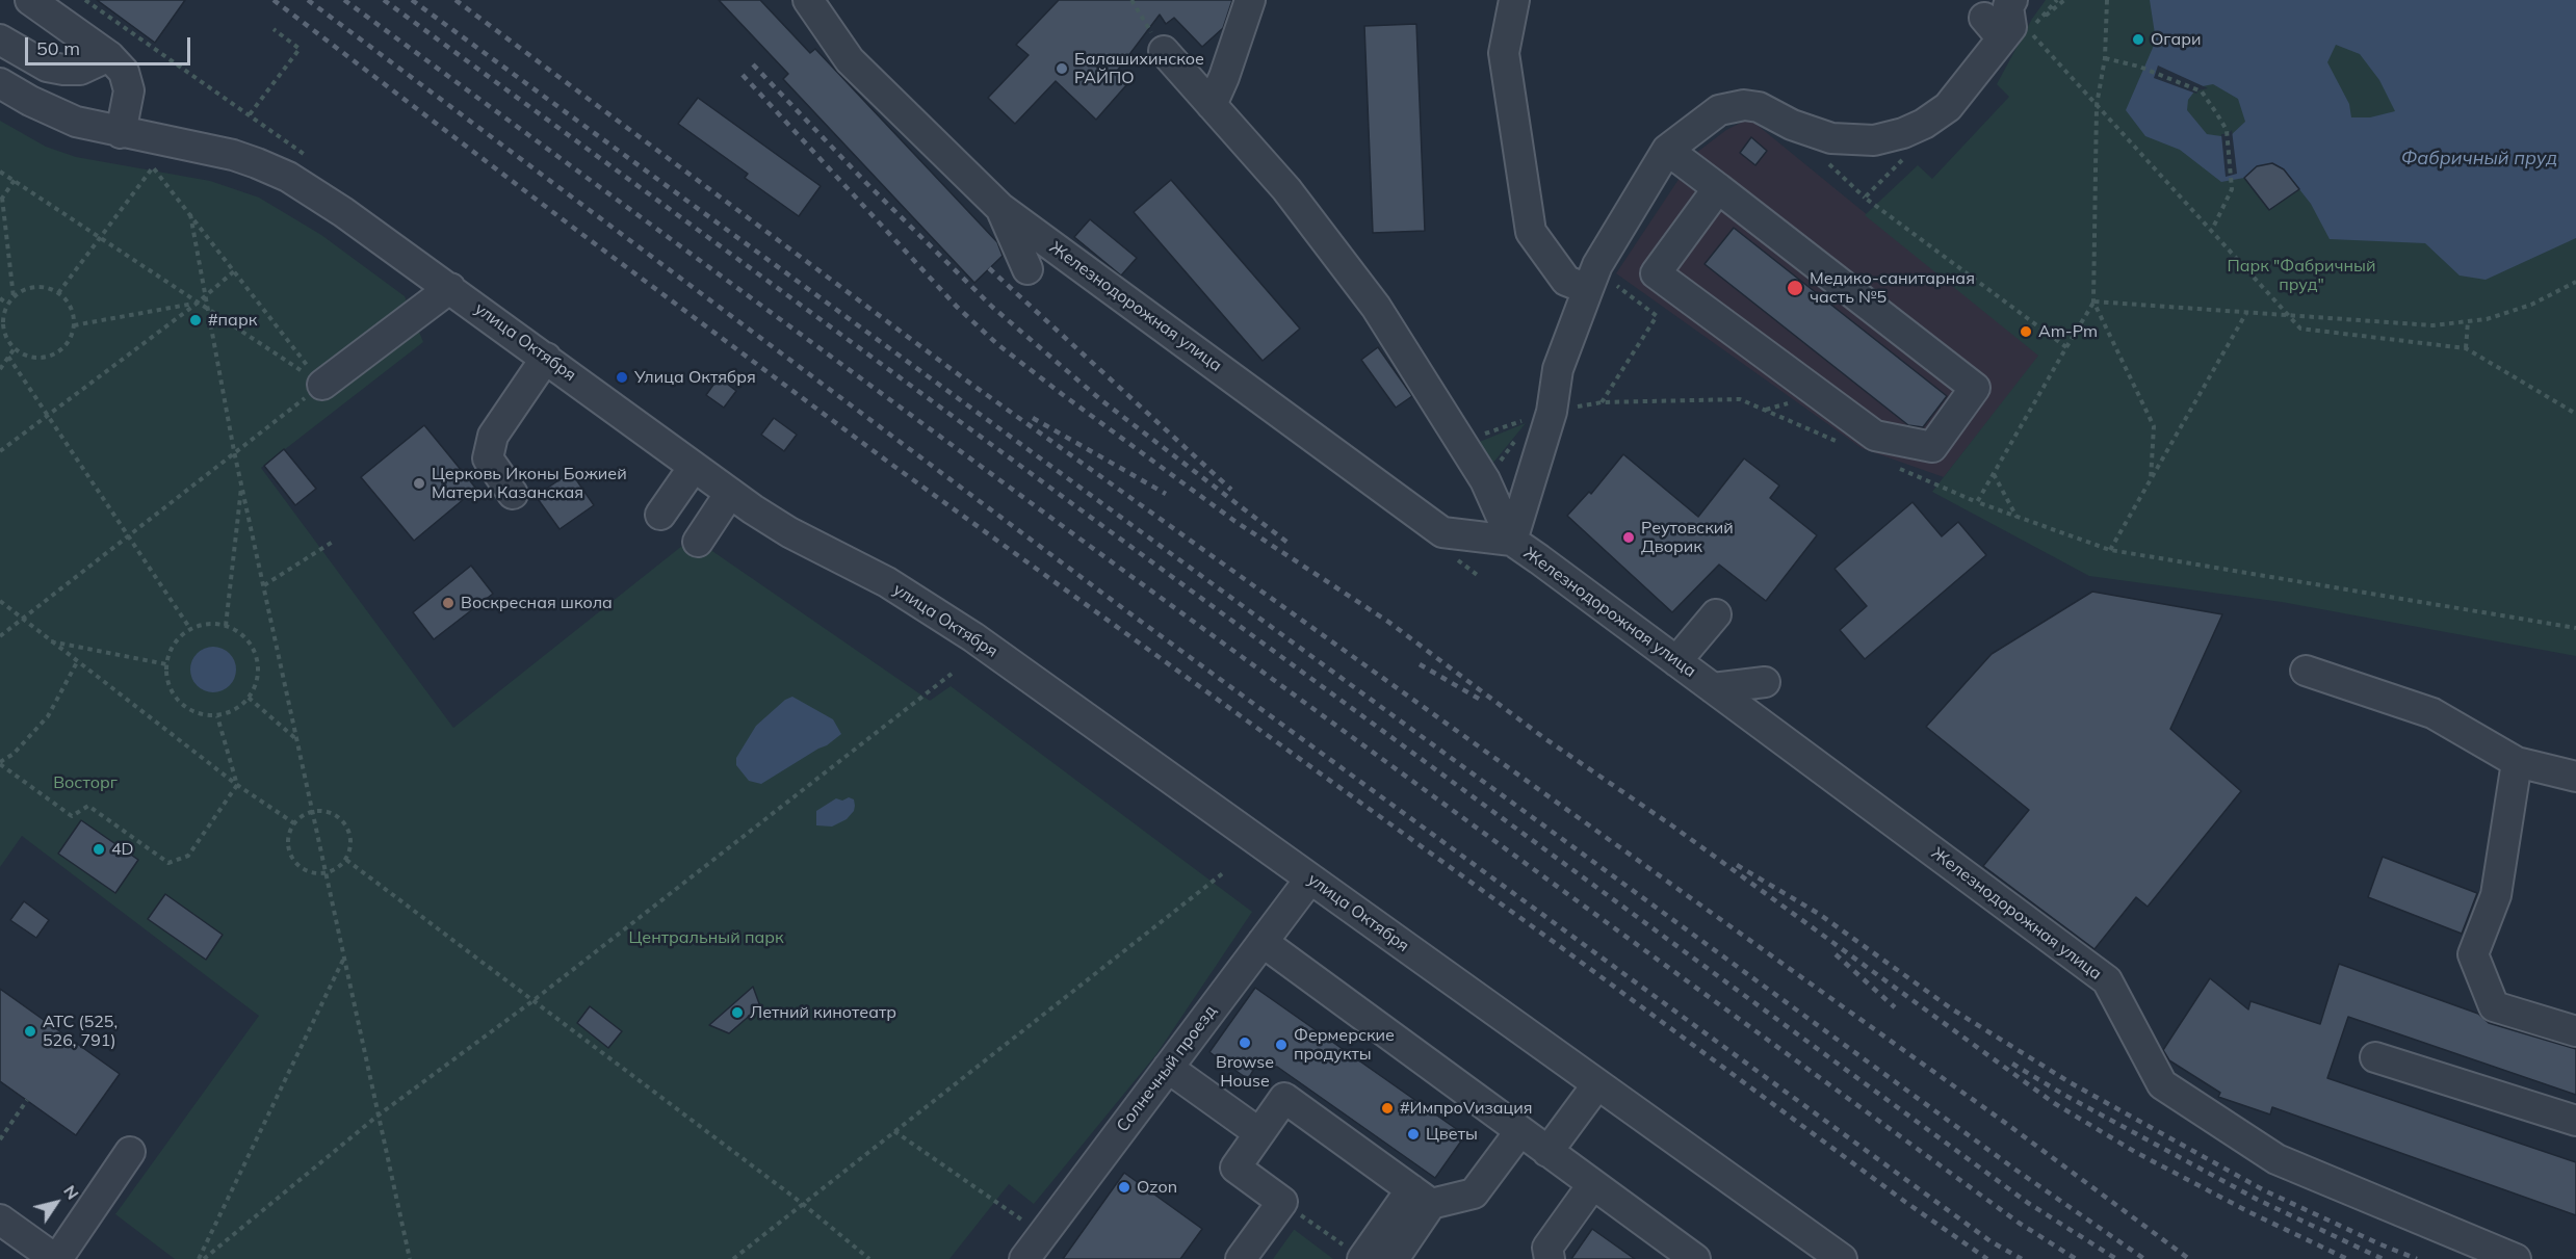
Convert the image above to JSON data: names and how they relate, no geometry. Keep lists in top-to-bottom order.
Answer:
{
  "streets": {
    "street": ["Железнодорожная улица", "улица Октября", "Солнечный проезд"]
  },
  "crossings": [
    ["улица Октября", "Солнечный проезд"]
  ],
  "water": ["Фабричный пруд"],
  "parks": ["Парк \"Фабричный пруд\"", "Восторг", "Центральный парк"],
  "places": [
    "Огари",
    "Балашихинское РАЙПО",
    "Медико-санитарная часть №5",
    "#парк",
    "Am-Pm",
    "Улица Октября",
    "Церковь Иконы Божией Матери Казанская",
    "Реутовский Дворик",
    "Воскресная школа",
    "4D",
    "Летний кинотеатр",
    "АТС (525, 526, 791)",
    "Browse House",
    "Фермерские продукты",
    "#ИмпроVизация",
    "Цветы",
    "Ozon"
  ],
  "scale_bar": "50 m",
  "north": "top right"
}
